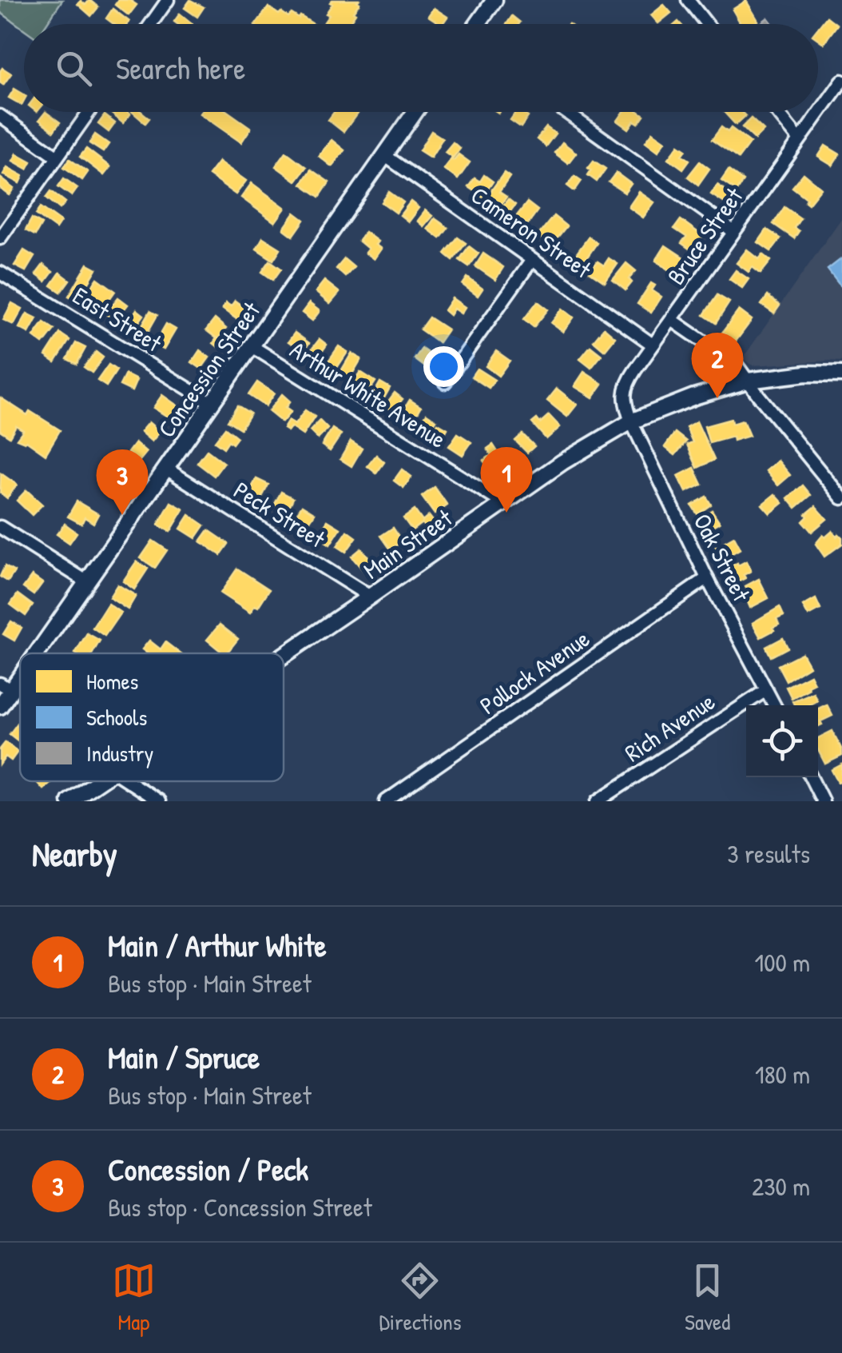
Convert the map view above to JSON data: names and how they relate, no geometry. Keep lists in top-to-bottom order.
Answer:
{
  "streets": {
    "main road": ["Concession Street", "Main Street"],
    "street": [
      "Cameron Street",
      "Bruce Street",
      "East Street",
      "Arthur White Avenue",
      "Peck Street",
      "Oak Street",
      "Pollock Avenue",
      "Rich Avenue"
    ]
  },
  "crossings": [
    ["Cameron Street", "Bruce Street"],
    ["Cameron Street", "Concession Street"],
    ["Bruce Street", "Main Street"],
    ["Bruce Street", "Oak Street"],
    ["East Street", "Concession Street"],
    ["Concession Street", "Arthur White Avenue"],
    ["Concession Street", "Peck Street"],
    ["Arthur White Avenue", "Main Street"],
    ["Peck Street", "Main Street"],
    ["Main Street", "Oak Street"],
    ["Oak Street", "Pollock Avenue"],
    ["Oak Street", "Rich Avenue"]
  ],
  "legend": ["Homes", "Schools", "Industry"],
  "page": {
    "search": "Search here",
    "pins": ["2", "1", "3"],
    "heading": ["Nearby", "3 results"],
    "list": [
      {
        "mark": "1",
        "name": "Main / Arthur White",
        "note": "Bus stop · Main Street",
        "value": "100 m"
      },
      {
        "mark": "2",
        "name": "Main / Spruce",
        "note": "Bus stop · Main Street",
        "value": "180 m"
      },
      {
        "mark": "3",
        "name": "Concession / Peck",
        "note": "Bus stop · Concession Street",
        "value": "230 m"
      }
    ],
    "nav": ["Map", "Directions", "Saved"]
  }
}
